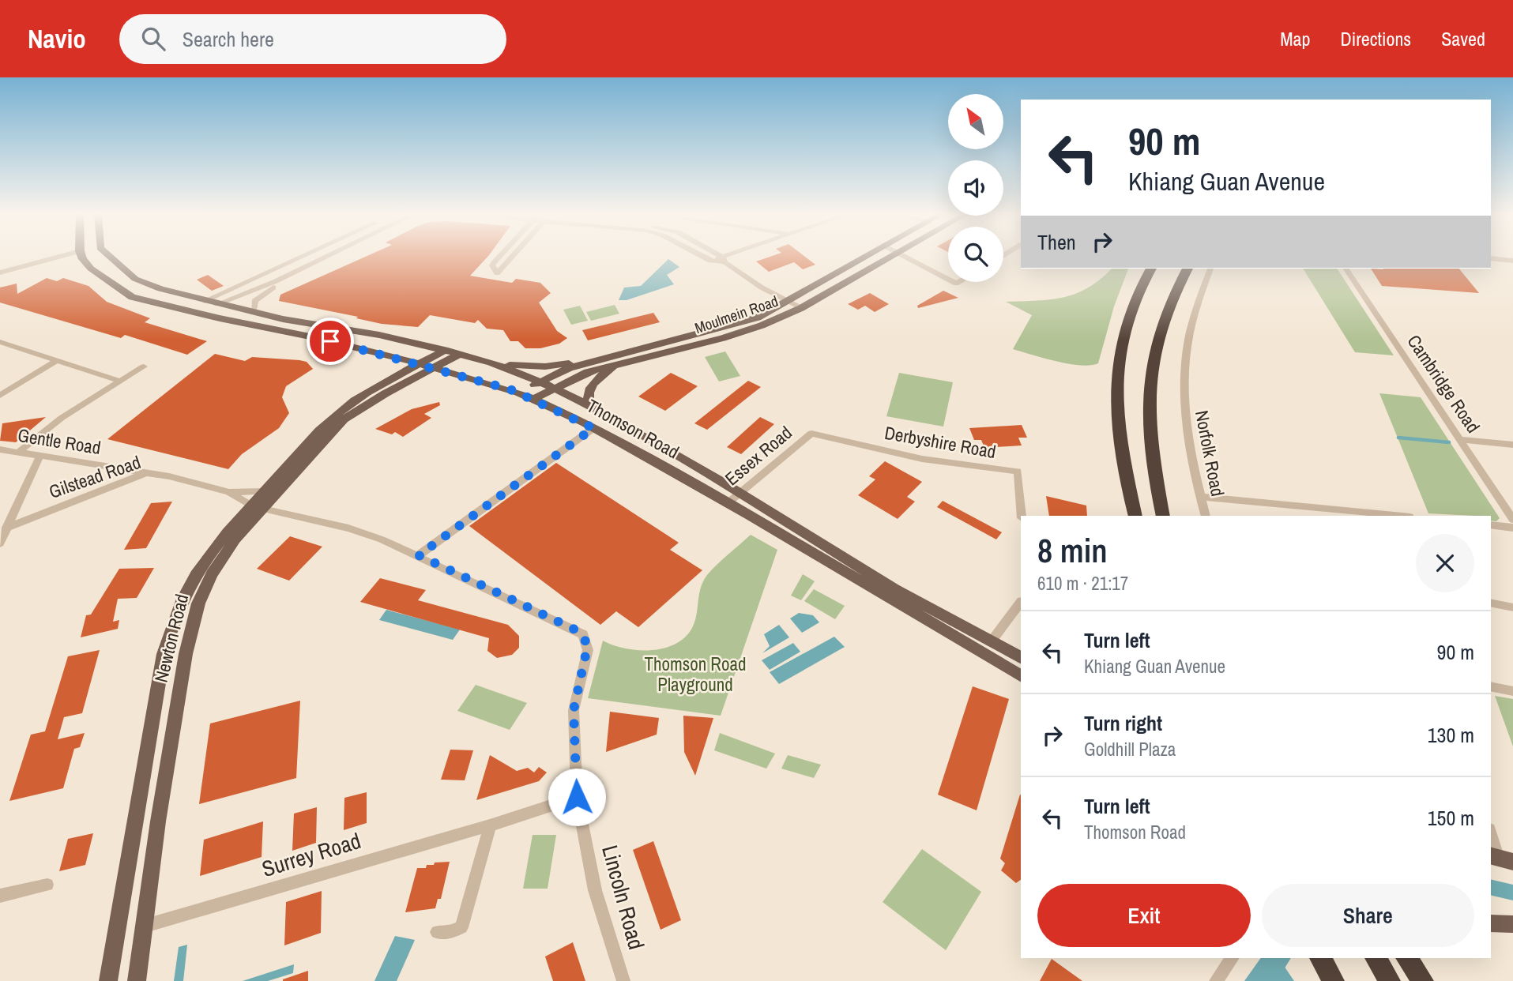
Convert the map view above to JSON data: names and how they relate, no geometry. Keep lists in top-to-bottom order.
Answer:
{
  "streets": {
    "main road": ["Moulmein Road", "Thomson Road", "Newton Road"],
    "street": [
      "Cambridge Road",
      "Gentle Road",
      "Derbyshire Road",
      "Norfolk Road",
      "Essex Road",
      "Gilstead Road",
      "Surrey Road",
      "Lincoln Road"
    ]
  },
  "crossings": [
    ["Moulmein Road", "Thomson Road"],
    ["Thomson Road", "Essex Road"],
    ["Thomson Road", "Newton Road"],
    ["Gentle Road", "Gilstead Road"],
    ["Derbyshire Road", "Essex Road"],
    ["Gilstead Road", "Newton Road"],
    ["Gilstead Road", "Lincoln Road"],
    ["Newton Road", "Surrey Road"],
    ["Surrey Road", "Lincoln Road"]
  ],
  "parks": ["Thomson Road Playground"],
  "north": "top left",
  "page": {
    "header": "Navio",
    "search": "Search here",
    "nav": ["Map", "Directions", "Saved"],
    "turn": ["90 m", "Khiang Guan Avenue"],
    "then": "Then",
    "heading": ["8 min", "610 m · 21:17"],
    "list": [
      {
        "name": "Turn left",
        "note": "Khiang Guan Avenue",
        "value": "90 m"
      },
      {
        "name": "Turn right",
        "note": "Goldhill Plaza",
        "value": "130 m"
      },
      {
        "name": "Turn left",
        "note": "Thomson Road",
        "value": "150 m"
      }
    ],
    "buttons": ["Exit", "Share"]
  }
}
